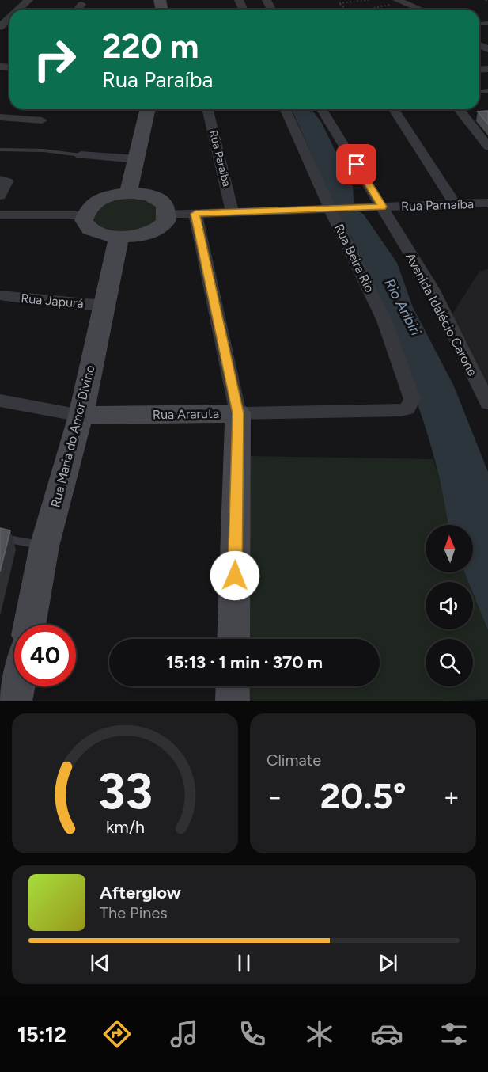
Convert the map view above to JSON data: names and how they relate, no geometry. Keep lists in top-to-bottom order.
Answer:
{
  "streets": {
    "street": [
      "Rua Paraíba",
      "Rua Parnaíba",
      "Rua Beira Rio",
      "Rua Japurá",
      "Avenida Idalécio Carone",
      "Rua Araruta",
      "Rua Maria do Amor Divino"
    ]
  },
  "crossings": [
    ["Rua Parnaíba", "Rua Beira Rio"],
    ["Rua Parnaíba", "Avenida Idalécio Carone"],
    ["Rua Beira Rio", "Rua Araruta"],
    ["Rua Japurá", "Rua Maria do Amor Divino"],
    ["Rua Araruta", "Rua Maria do Amor Divino"]
  ],
  "water": ["Rio Aribiri"],
  "north": "top",
  "page": {
    "turn": ["220 m", "Rua Paraíba"],
    "limit": "40",
    "trip": "15:13 · 1 min · 370 m",
    "tile": "Climate",
    "heat": ["−", "20.5°", "+"],
    "song": ["Afterglow", "The Pines"],
    "tabs": "15:12",
    "gauge": ["33", "km/h"]
  }
}
